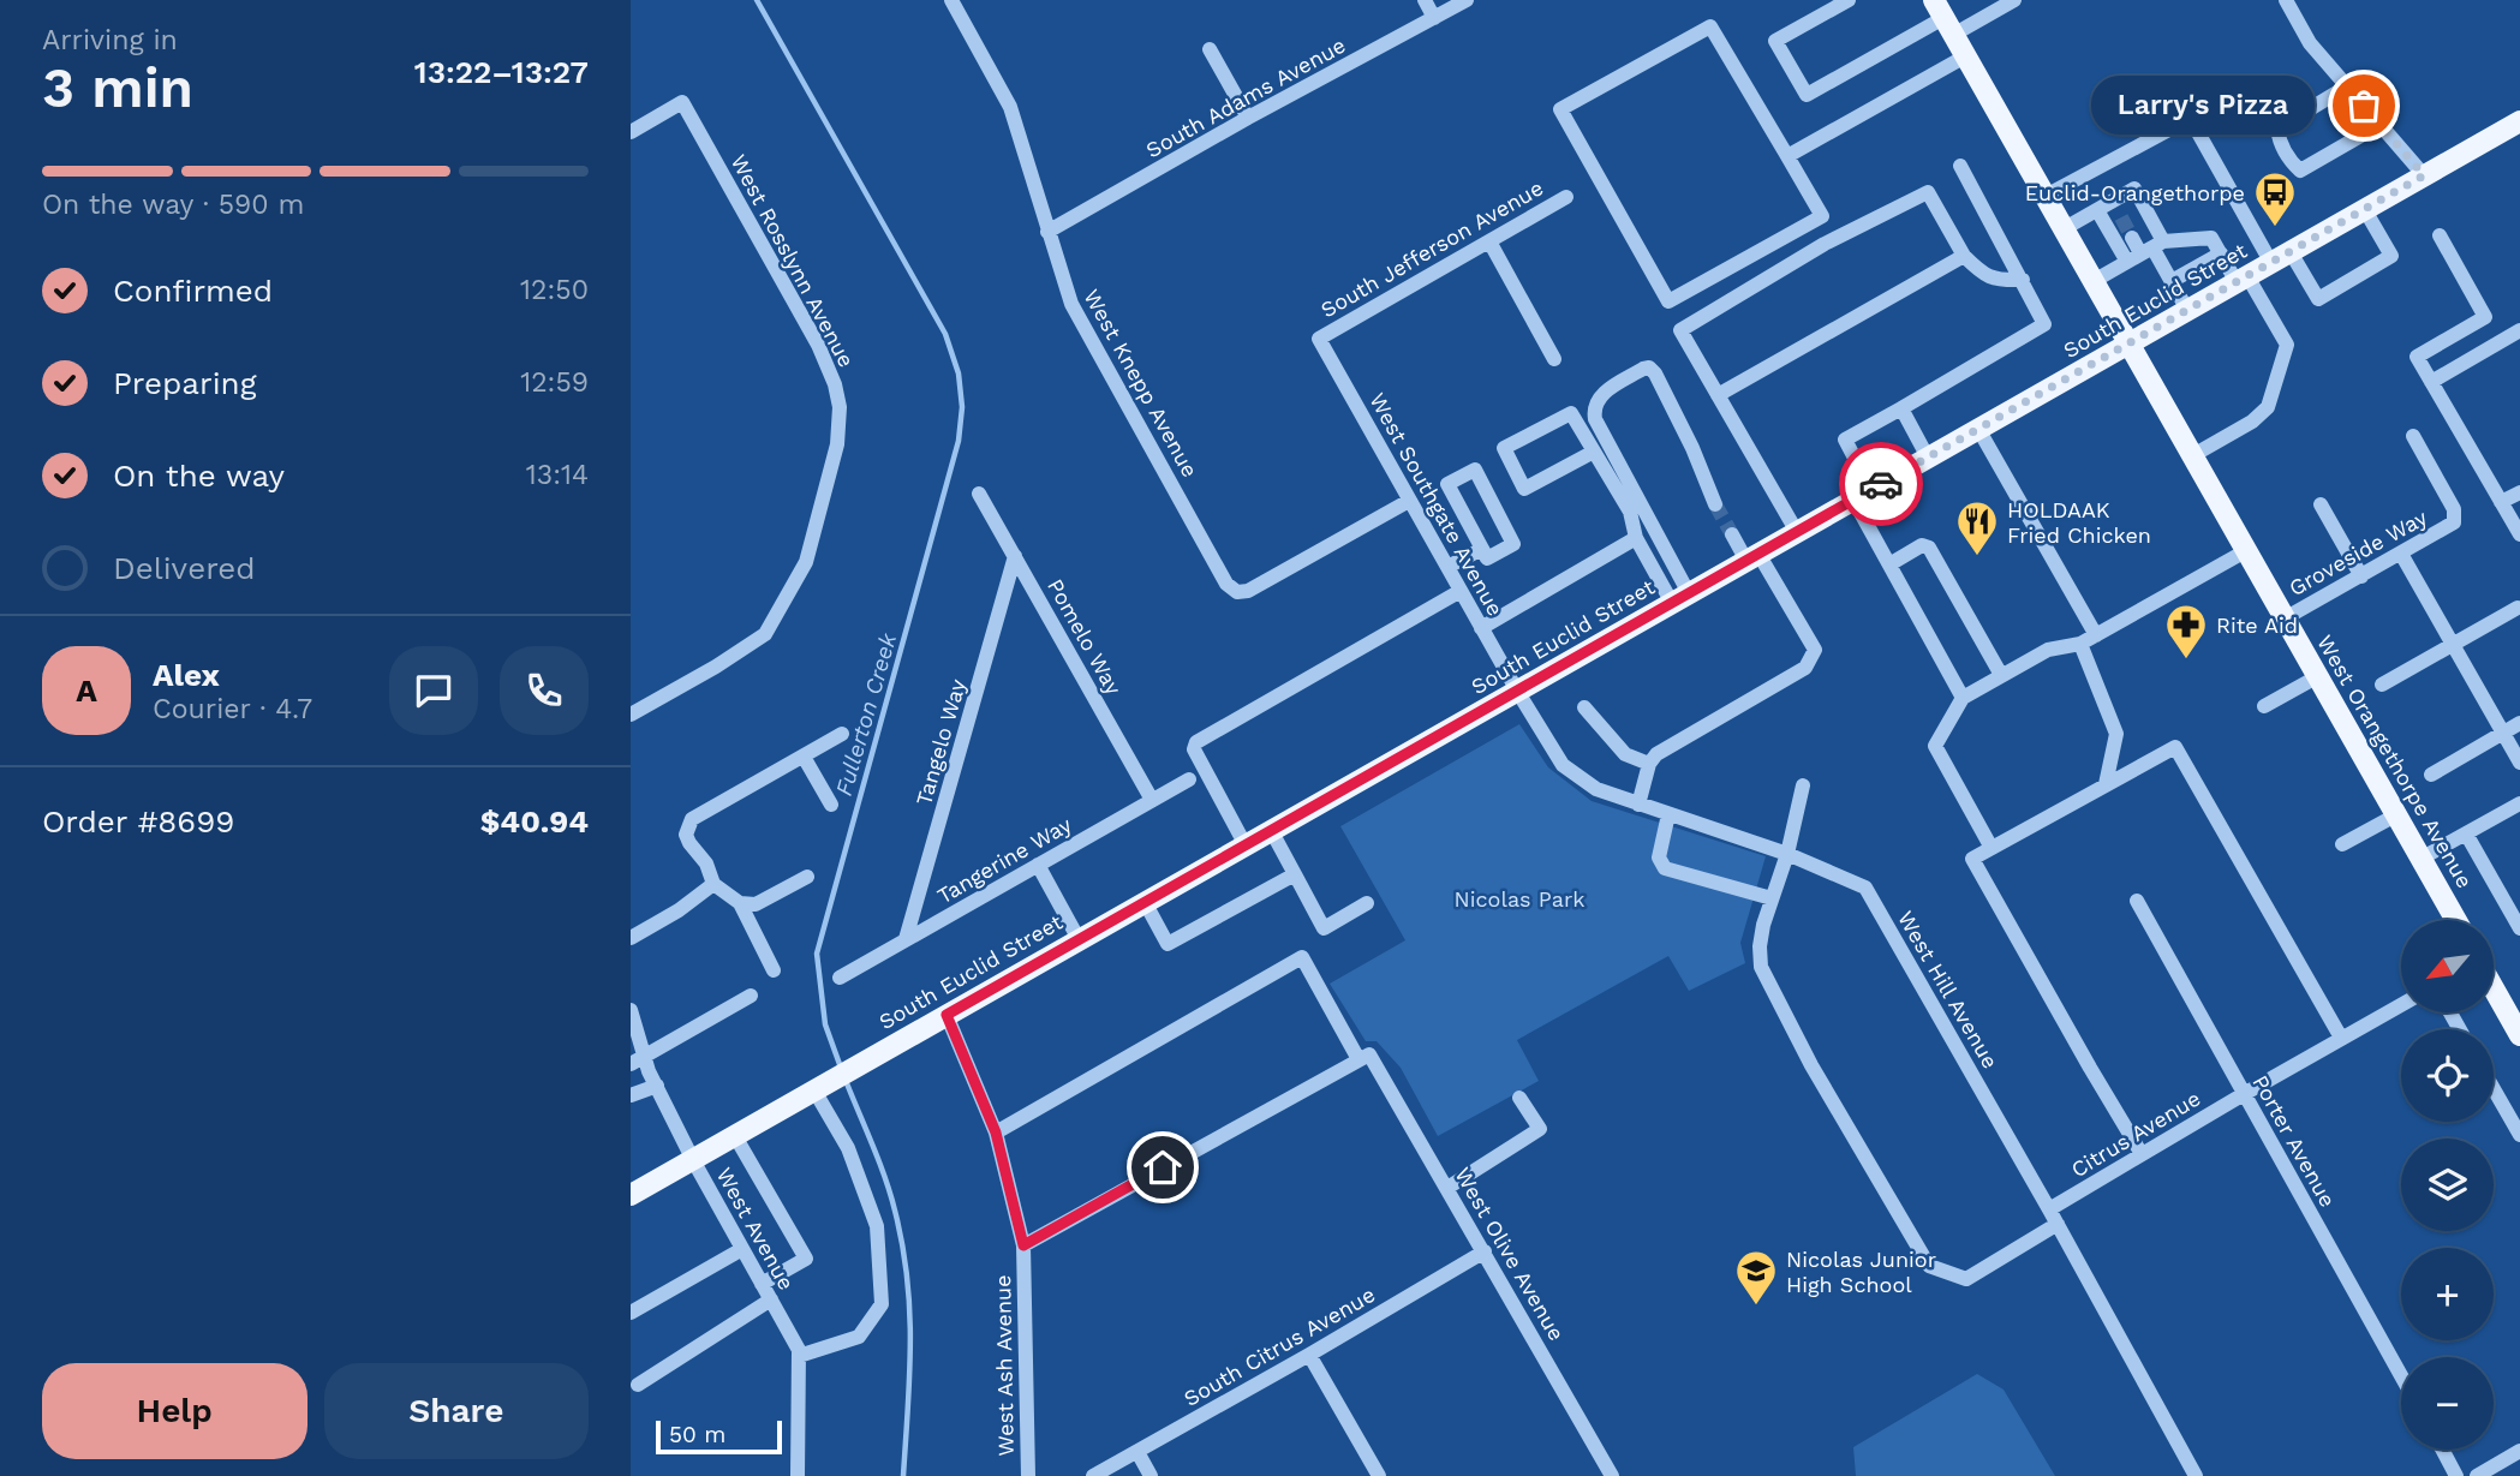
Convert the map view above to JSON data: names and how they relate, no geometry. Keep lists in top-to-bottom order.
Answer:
{
  "streets": {
    "main road": ["South Euclid Street", "West Orangethorpe Avenue"],
    "street": [
      "South Adams Avenue",
      "South Jefferson Avenue",
      "West Rosslynn Avenue",
      "West Knepp Avenue",
      "West Southgate Avenue",
      "Groveside Way",
      "Pomelo Way",
      "Tangelo Way",
      "Tangerine Way",
      "West Hill Avenue",
      "Citrus Avenue",
      "Porter Avenue",
      "West Avenue",
      "West Olive Avenue",
      "South Citrus Avenue",
      "West Ash Avenue"
    ]
  },
  "crossings": [
    ["South Adams Avenue", "West Knepp Avenue"],
    ["South Jefferson Avenue", "West Southgate Avenue"],
    ["South Euclid Street", "West Southgate Avenue"],
    ["South Euclid Street", "West Orangethorpe Avenue"],
    ["South Euclid Street", "West Hill Avenue"],
    ["South Euclid Street", "West Avenue"],
    ["South Euclid Street", "West Ash Avenue"],
    ["West Knepp Avenue", "West Southgate Avenue"],
    ["West Southgate Avenue", "West Hill Avenue"],
    ["Groveside Way", "West Orangethorpe Avenue"],
    ["Pomelo Way", "Tangelo Way"],
    ["Pomelo Way", "Tangerine Way"],
    ["Tangelo Way", "Tangerine Way"],
    ["West Hill Avenue", "Citrus Avenue"],
    ["Citrus Avenue", "Porter Avenue"],
    ["West Olive Avenue", "South Citrus Avenue"],
    ["West Olive Avenue", "West Ash Avenue"]
  ],
  "water": ["Fullerton Creek"],
  "parks": ["Nicolas Park"],
  "places": {
    "other": ["Larry's Pizza"],
    "bus stop": ["Euclid-Orangethorpe"],
    "restaurant": ["HOLDAAK Fried Chicken"],
    "pharmacy": ["Rite Aid"],
    "school or university": ["Nicolas Junior High School"]
  },
  "scale_bar": "50 m",
  "north": "bottom left",
  "page": {
    "heading": ["3 min", "Arriving in", "13:22–13:27"],
    "panel": [
      "Alex",
      "Courier · 4.7",
      "Order #8699",
      "$40.94"
    ],
    "bubble": "Larry's Pizza",
    "bar": "On the way · 590 m",
    "list": [
      ["Confirmed", "12:50"],
      ["Preparing", "12:59"],
      ["On the way", "13:14"],
      "Delivered"
    ],
    "round": "A",
    "map_buttons": ["+", "−"],
    "buttons": ["Help", "Share"],
    "scale": "50 m"
  }
}
